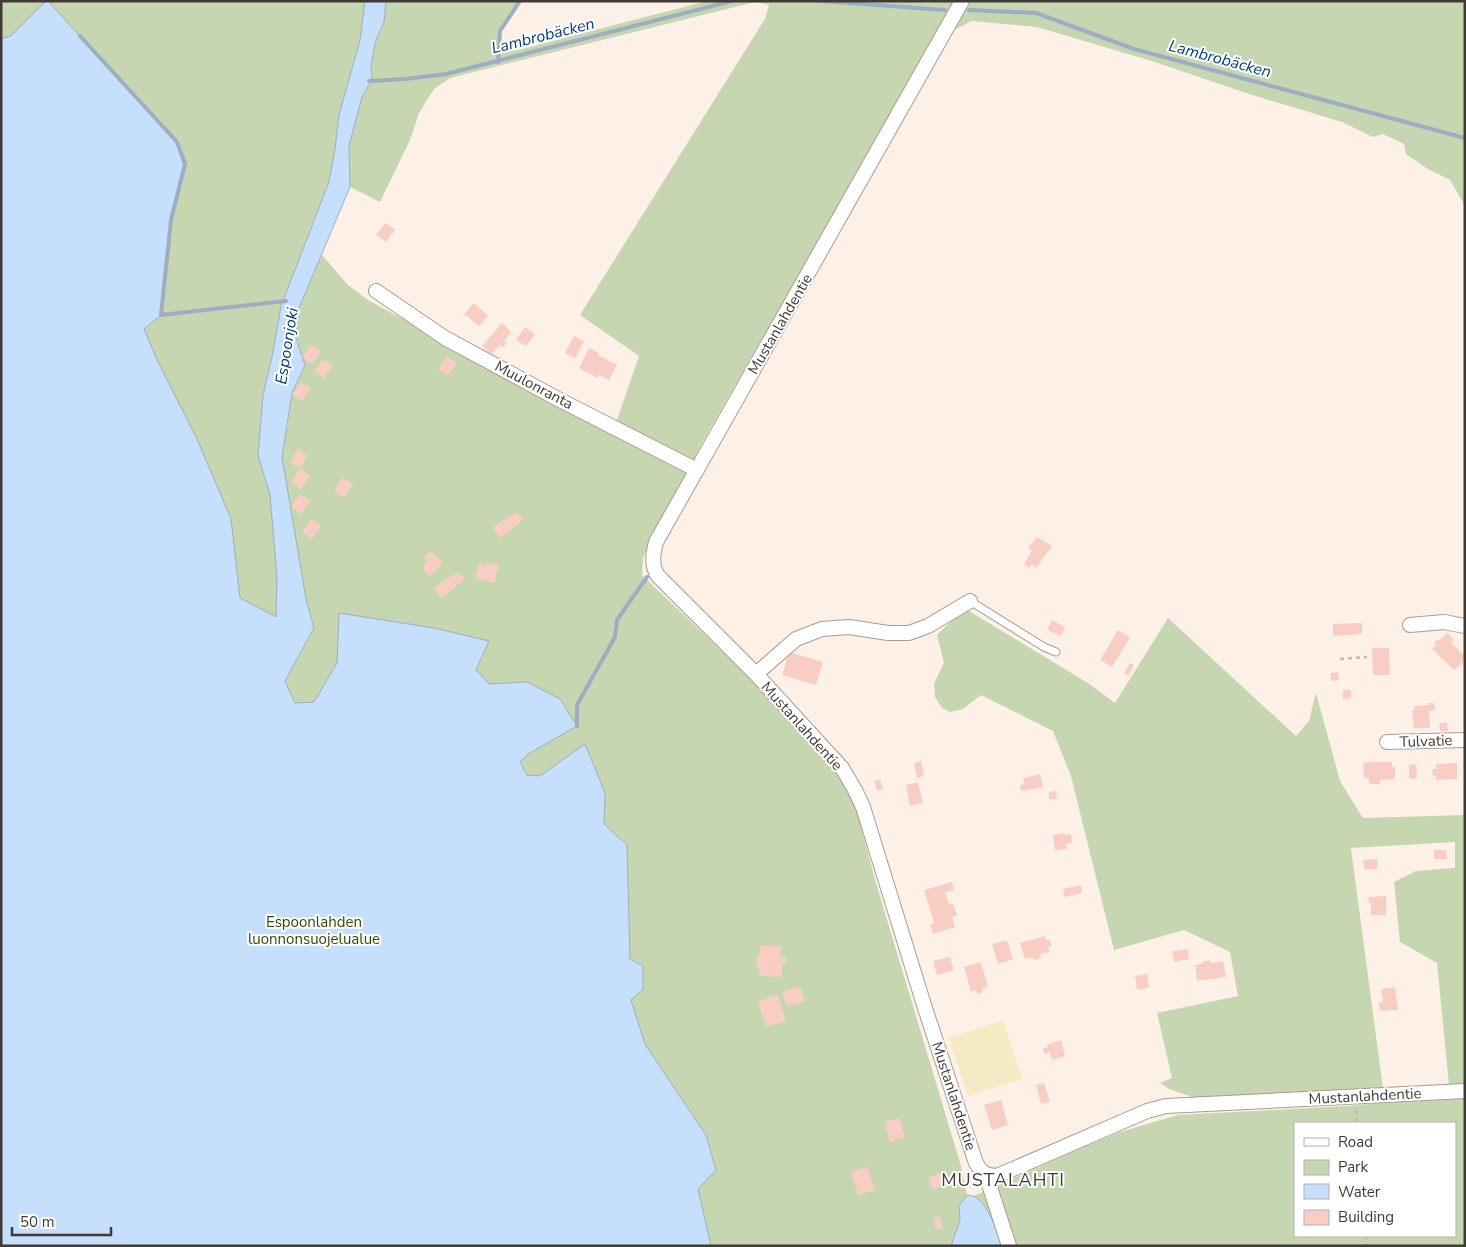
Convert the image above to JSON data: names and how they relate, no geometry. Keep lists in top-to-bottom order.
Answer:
{
  "streets": {
    "street": ["Mustanlahdentie", "Muulonranta", "Tulvatie"]
  },
  "crossings": [
    ["Mustanlahdentie", "Muulonranta"]
  ],
  "districts": ["MUSTALAHTI"],
  "water": ["Lambrobäcken", "Espoonjoki"],
  "parks": ["Espoonlahden luonnonsuojelualue"],
  "legend": [
    "Road",
    "Park",
    "Water",
    "Building"
  ],
  "scale_bar": "50 m"
}
